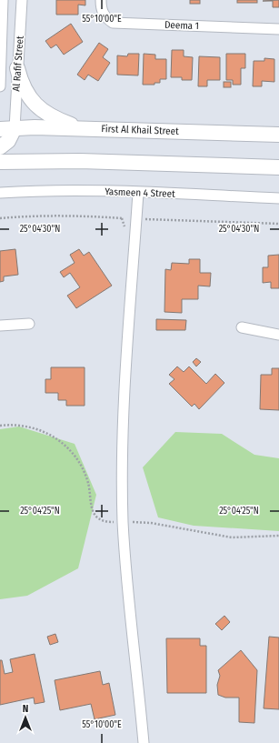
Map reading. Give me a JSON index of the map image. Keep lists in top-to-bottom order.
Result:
{
  "streets": {
    "main road": ["First Al Khail Street"],
    "street": ["Deema 1", "Al Rafif Street", "Yasmeen 4 Street"]
  },
  "crossings": [
    ["Al Rafif Street", "First Al Khail Street"]
  ],
  "north": "top",
  "coordinates": ["55°10'00\"E", "25°04'30\"N", "25°04'25\"N"]
}
